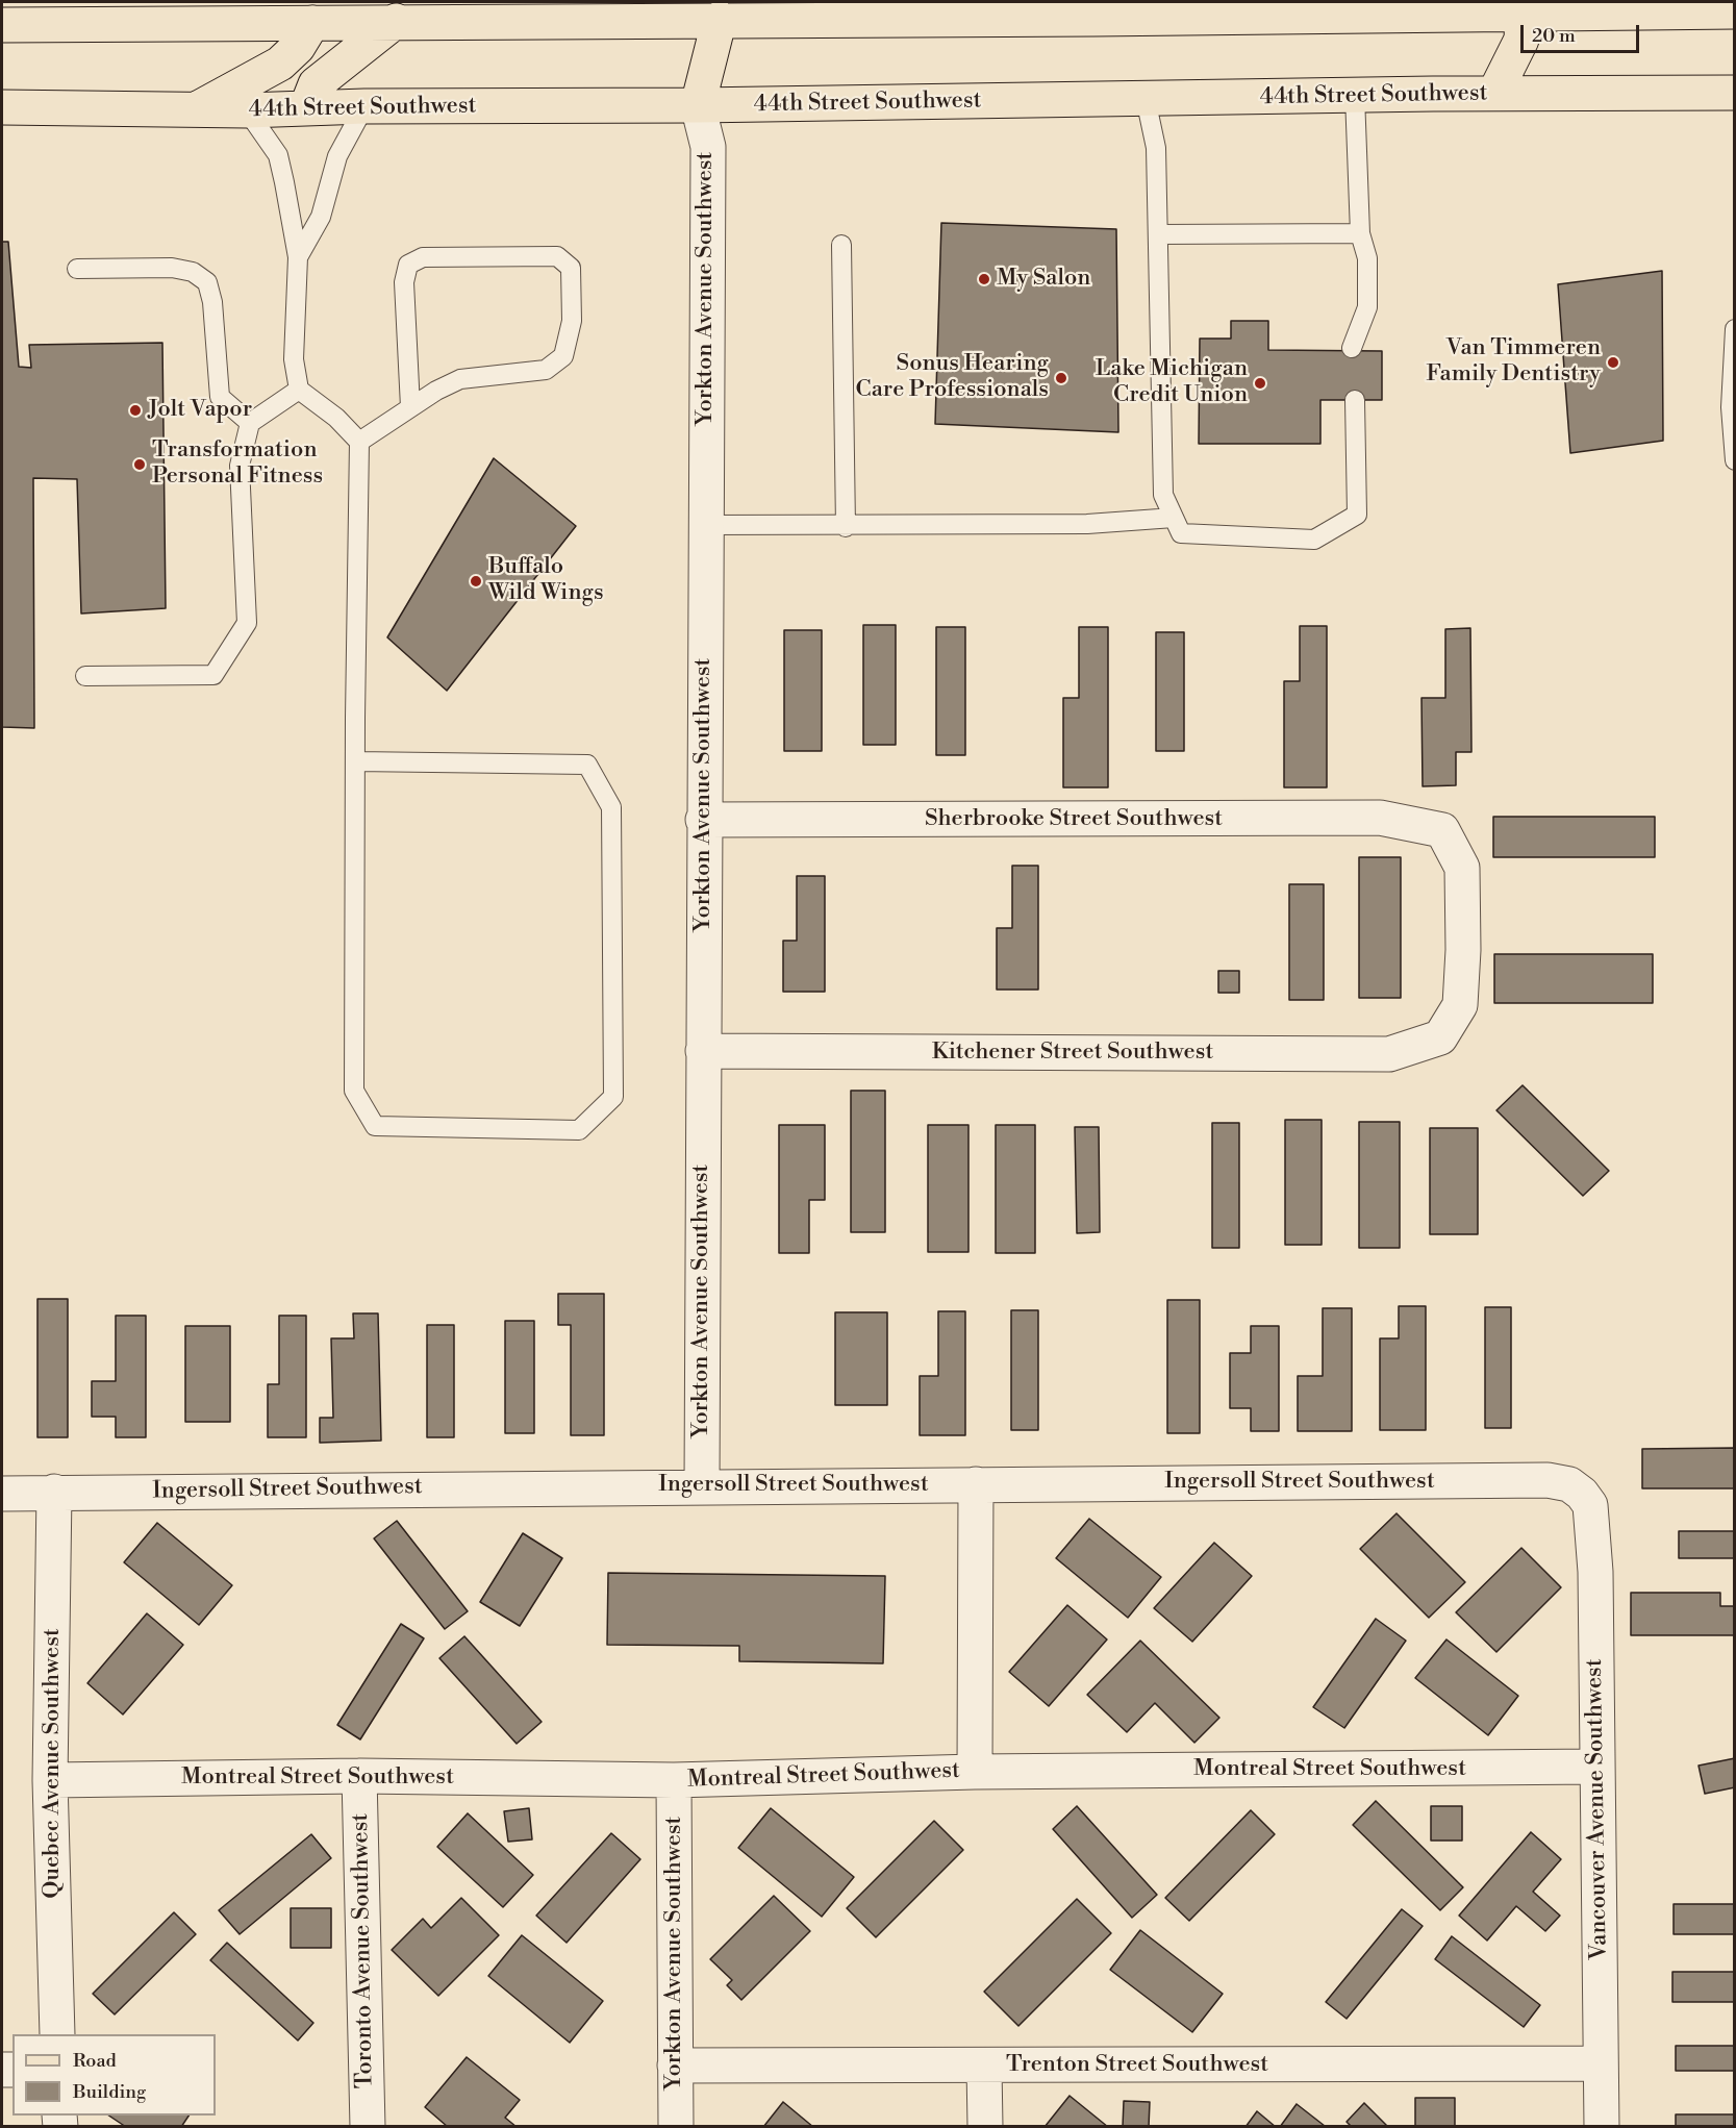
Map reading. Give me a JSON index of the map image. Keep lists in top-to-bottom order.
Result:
{
  "streets": {
    "main road": ["44th Street Southwest"],
    "street": [
      "Yorkton Avenue Southwest",
      "Sherbrooke Street Southwest",
      "Kitchener Street Southwest",
      "Ingersoll Street Southwest",
      "Quebec Avenue Southwest",
      "Montreal Street Southwest",
      "Vancouver Avenue Southwest",
      "Toronto Avenue Southwest",
      "Trenton Street Southwest"
    ]
  },
  "crossings": [
    ["44th Street Southwest", "Yorkton Avenue Southwest"],
    ["Yorkton Avenue Southwest", "Sherbrooke Street Southwest"],
    ["Yorkton Avenue Southwest", "Kitchener Street Southwest"],
    ["Yorkton Avenue Southwest", "Ingersoll Street Southwest"],
    ["Yorkton Avenue Southwest", "Montreal Street Southwest"],
    ["Yorkton Avenue Southwest", "Trenton Street Southwest"],
    ["Sherbrooke Street Southwest", "Kitchener Street Southwest"],
    ["Ingersoll Street Southwest", "Quebec Avenue Southwest"],
    ["Ingersoll Street Southwest", "Vancouver Avenue Southwest"],
    ["Quebec Avenue Southwest", "Montreal Street Southwest"],
    ["Montreal Street Southwest", "Vancouver Avenue Southwest"],
    ["Montreal Street Southwest", "Toronto Avenue Southwest"],
    ["Vancouver Avenue Southwest", "Trenton Street Southwest"]
  ],
  "places": [
    "My Salon",
    "Van Timmeren Family Dentistry",
    "Sonus Hearing Care Professionals",
    "Lake Michigan Credit Union",
    "Jolt Vapor",
    "Transformation Personal Fitness",
    "Buffalo Wild Wings"
  ],
  "legend": ["Road", "Building"],
  "scale_bar": "20 m"
}
